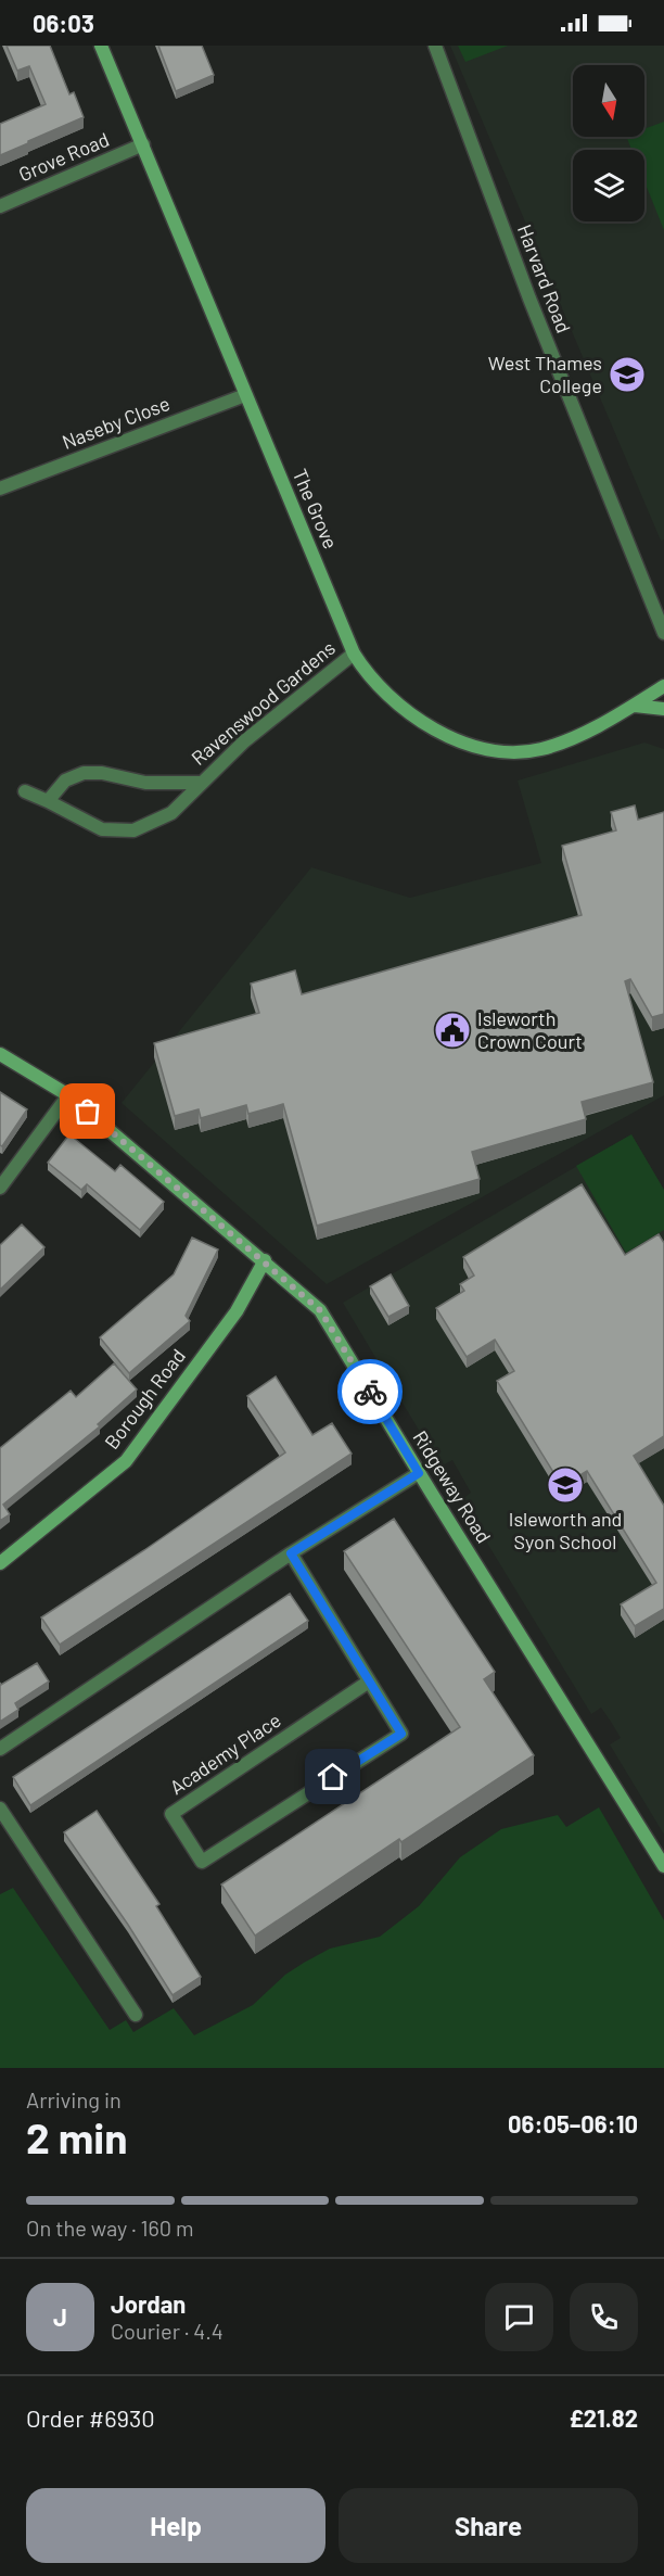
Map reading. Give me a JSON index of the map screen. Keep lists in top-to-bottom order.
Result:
{
  "streets": {
    "street": [
      "Grove Road",
      "Harvard Road",
      "Naseby Close",
      "The Grove",
      "Ravenswood Gardens",
      "Borough Road",
      "Ridgeway Road",
      "Academy Place"
    ]
  },
  "crossings": [
    ["Grove Road", "The Grove"],
    ["Naseby Close", "The Grove"],
    ["The Grove", "Ravenswood Gardens"],
    ["Borough Road", "Ridgeway Road"]
  ],
  "places": {
    "school or university": ["West Thames College", "Isleworth and Syon School"],
    "public building": ["Isleworth Crown Court"]
  },
  "north": "bottom",
  "page": {
    "status": "06:03",
    "heading": ["2 min", "Arriving in", "06:05–06:10"],
    "panel": [
      "Jordan",
      "Courier · 4.4",
      "Order #6930",
      "£21.82"
    ],
    "bar": "On the way · 160 m",
    "round": "J",
    "buttons": ["Help", "Share"]
  }
}
